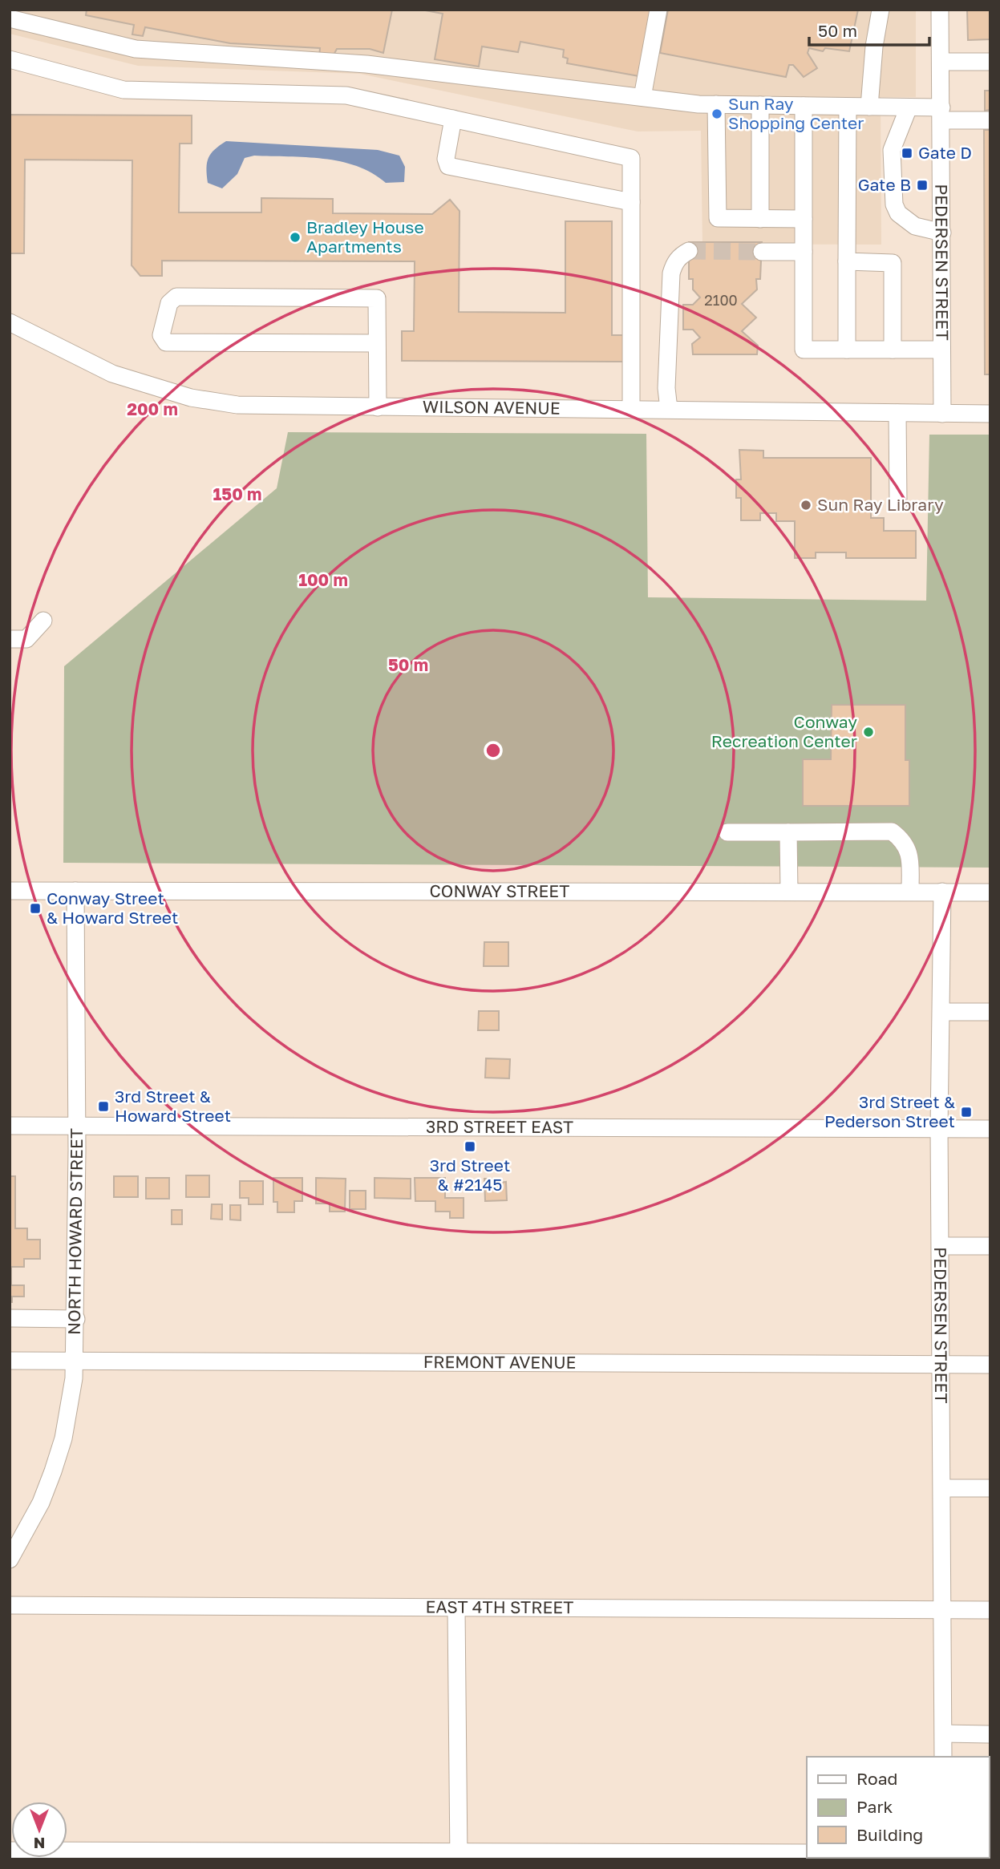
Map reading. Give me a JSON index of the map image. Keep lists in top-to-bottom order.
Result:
{
  "streets": {
    "street": [
      "PEDERSEN STREET",
      "WILSON AVENUE",
      "CONWAY STREET",
      "3RD STREET EAST",
      "NORTH HOWARD STREET",
      "FREMONT AVENUE",
      "EAST 4TH STREET"
    ]
  },
  "crossings": [
    ["PEDERSEN STREET", "WILSON AVENUE"],
    ["PEDERSEN STREET", "CONWAY STREET"],
    ["PEDERSEN STREET", "3RD STREET EAST"],
    ["PEDERSEN STREET", "FREMONT AVENUE"],
    ["PEDERSEN STREET", "EAST 4TH STREET"],
    ["CONWAY STREET", "NORTH HOWARD STREET"],
    ["3RD STREET EAST", "NORTH HOWARD STREET"],
    ["NORTH HOWARD STREET", "FREMONT AVENUE"]
  ],
  "places": {
    "other": [
      "Sun Ray Shopping Center",
      "Bradley House Apartments",
      "Sun Ray Library",
      "Conway Recreation Center"
    ],
    "transit": [
      "Gate D",
      "Gate B",
      "Conway Street & Howard Street",
      "3rd Street & Howard Street",
      "3rd Street & Pederson Street",
      "3rd Street & #2145"
    ]
  },
  "house_numbers": ["2100"],
  "legend": ["Road", "Park", "Building"],
  "scale_bar": "50 m",
  "north": "bottom",
  "rings": [
    "200 m",
    "150 m",
    "100 m",
    "50 m"
  ]
}
